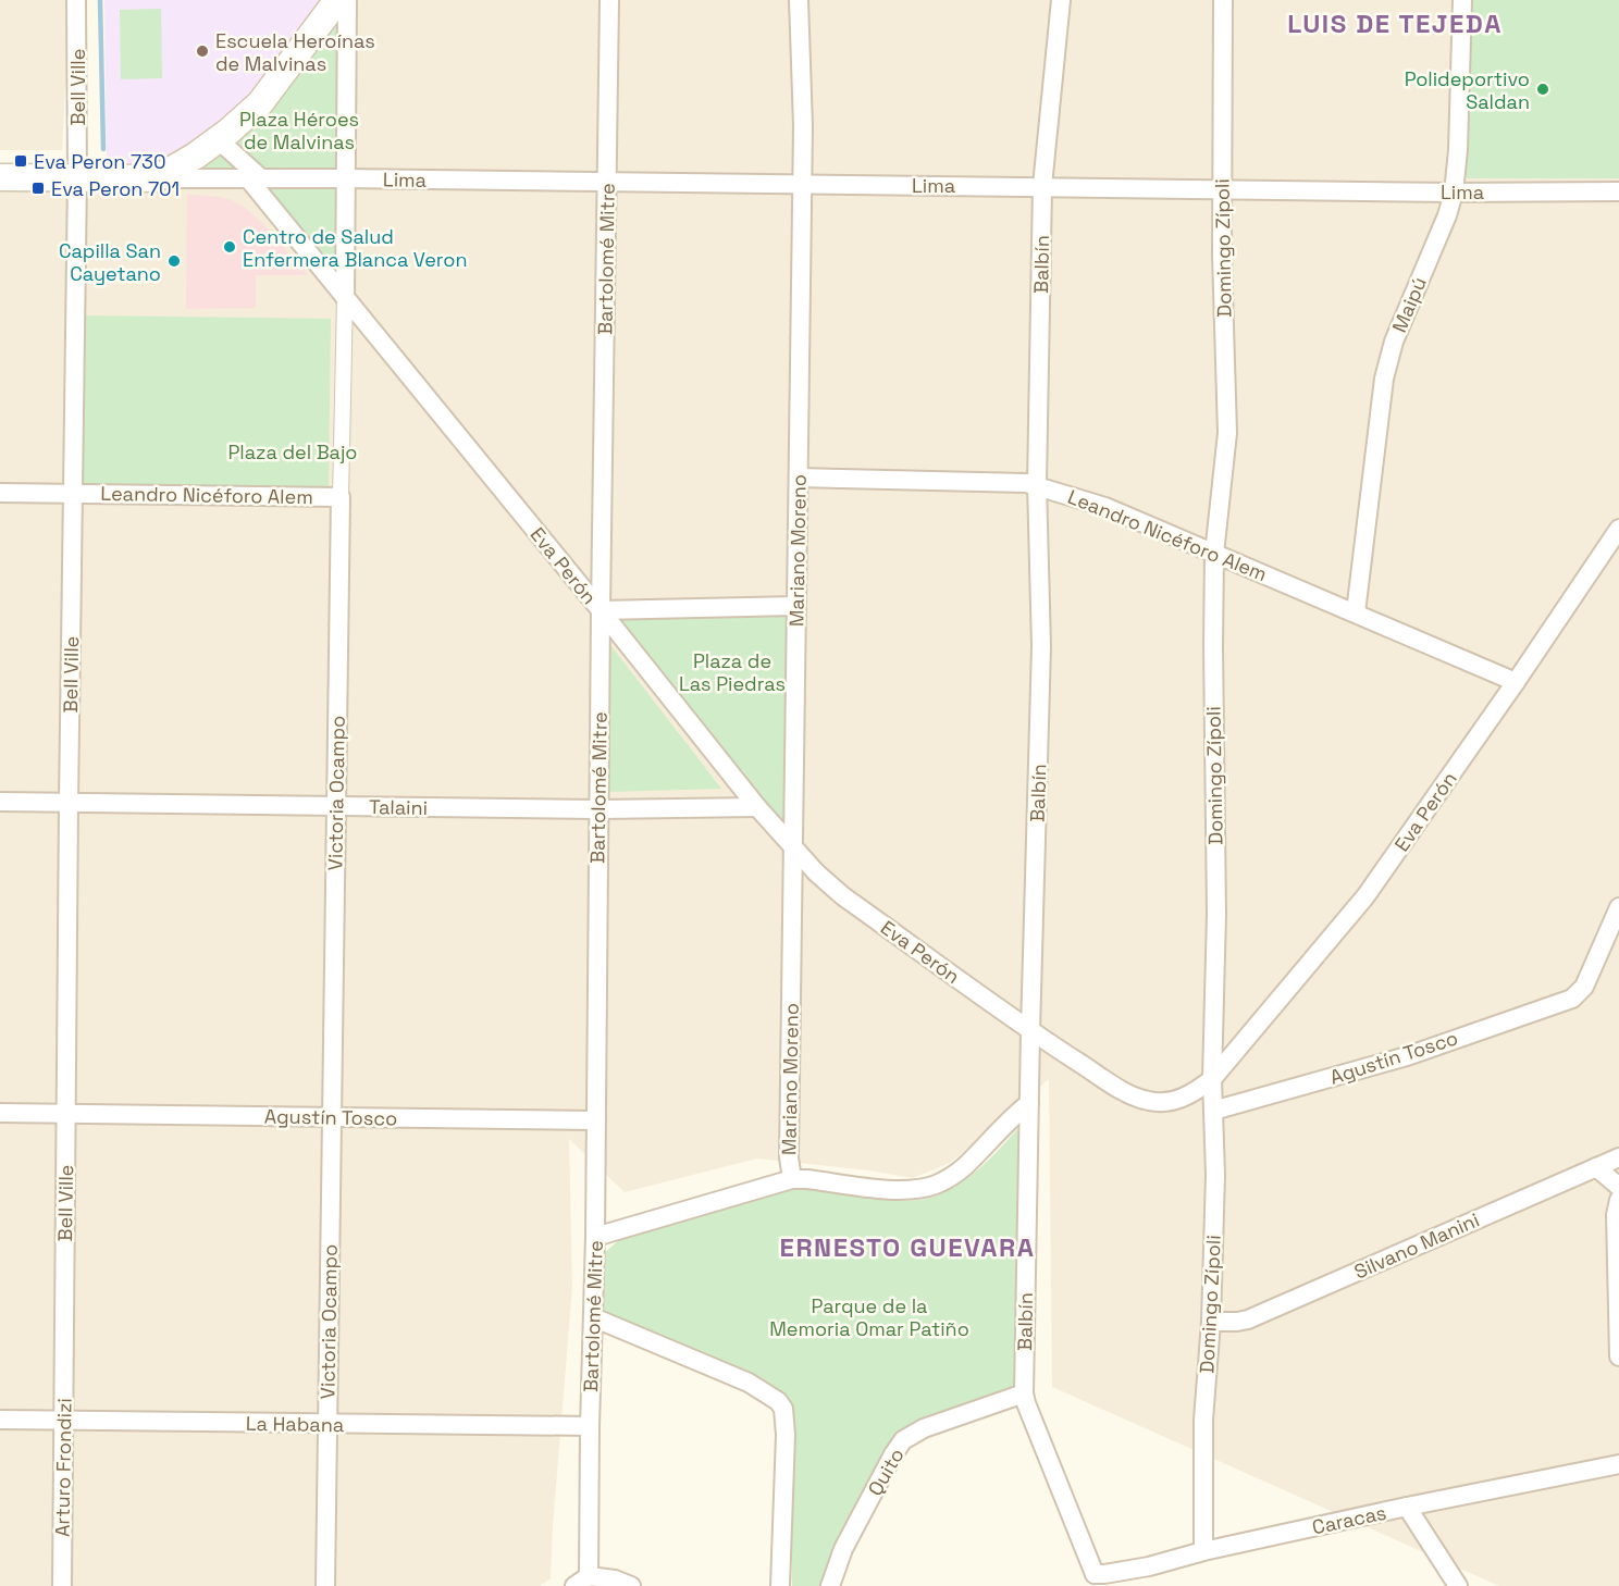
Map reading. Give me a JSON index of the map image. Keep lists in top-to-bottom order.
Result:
{
  "streets": {
    "street": [
      "Bell Ville",
      "Lima",
      "Domingo Zípoli",
      "Bartolomé Mitre",
      "Balbín",
      "Maipú",
      "Leandro Nicéforo Alem",
      "Mariano Moreno",
      "Eva Perón",
      "Victoria Ocampo",
      "Talaini",
      "Agustín Tosco",
      "Silvano Manini",
      "La Habana",
      "Arturo Frondizi",
      "Quito",
      "Caracas"
    ]
  },
  "crossings": [
    ["Bell Ville", "Leandro Nicéforo Alem"],
    ["Bell Ville", "Talaini"],
    ["Bell Ville", "Agustín Tosco"],
    ["Bell Ville", "Arturo Frondizi"],
    ["Lima", "Domingo Zípoli"],
    ["Lima", "Bartolomé Mitre"],
    ["Lima", "Balbín"],
    ["Lima", "Maipú"],
    ["Lima", "Mariano Moreno"],
    ["Lima", "Eva Perón"],
    ["Lima", "Victoria Ocampo"],
    ["Domingo Zípoli", "Leandro Nicéforo Alem"],
    ["Domingo Zípoli", "Eva Perón"],
    ["Domingo Zípoli", "Agustín Tosco"],
    ["Domingo Zípoli", "Silvano Manini"],
    ["Domingo Zípoli", "Caracas"],
    ["Bartolomé Mitre", "Eva Perón"],
    ["Bartolomé Mitre", "Talaini"],
    ["Bartolomé Mitre", "Agustín Tosco"],
    ["Bartolomé Mitre", "La Habana"],
    ["Balbín", "Leandro Nicéforo Alem"],
    ["Balbín", "Eva Perón"],
    ["Balbín", "Quito"],
    ["Balbín", "Caracas"],
    ["Maipú", "Leandro Nicéforo Alem"],
    ["Leandro Nicéforo Alem", "Mariano Moreno"],
    ["Leandro Nicéforo Alem", "Eva Perón"],
    ["Leandro Nicéforo Alem", "Victoria Ocampo"],
    ["Mariano Moreno", "Eva Perón"],
    ["Eva Perón", "Victoria Ocampo"],
    ["Eva Perón", "Talaini"],
    ["Victoria Ocampo", "Talaini"],
    ["Victoria Ocampo", "Agustín Tosco"],
    ["Victoria Ocampo", "La Habana"],
    ["La Habana", "Arturo Frondizi"]
  ],
  "districts": ["LUIS DE TEJEDA", "ERNESTO GUEVARA"],
  "parks": [
    "Plaza Héroes de Malvinas",
    "Plaza del Bajo",
    "Plaza de Las Piedras",
    "Parque de la Memoria Omar Patiño"
  ],
  "places": {
    "other": [
      "Escuela Heroínas de Malvinas",
      "Polideportivo Saldan",
      "Centro de Salud Enfermera Blanca Veron",
      "Capilla San Cayetano"
    ],
    "transit": ["Eva Peron 730", "Eva Peron 701"]
  }
}
